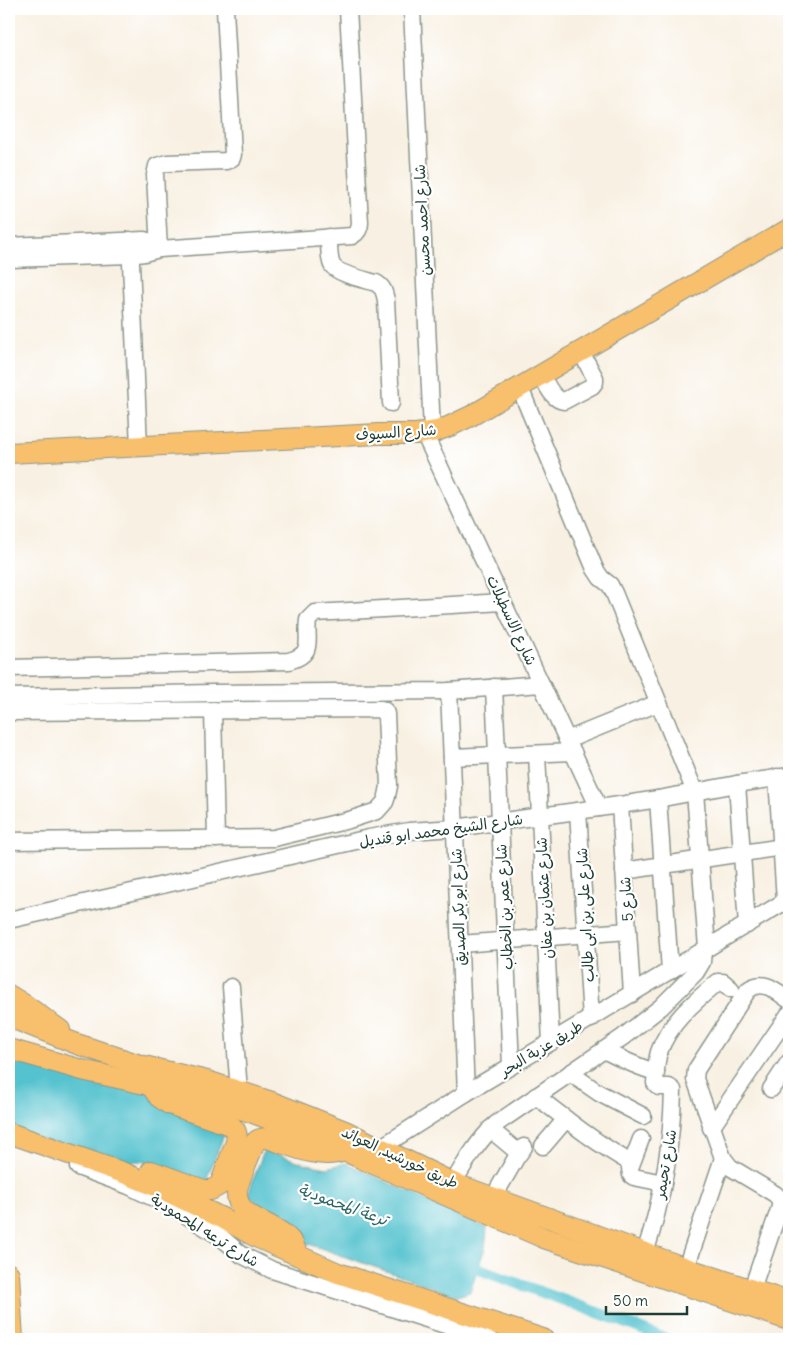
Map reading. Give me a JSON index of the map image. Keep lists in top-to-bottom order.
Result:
{
  "streets": {
    "main road": ["شارع السيوف", "طريق خورشيد, العوائد"],
    "street": [
      "شارع احمد محسن",
      "شارع الاسطبلات",
      "شارع الشيخ محمد ابو قنديل",
      "شارع عثمان بن عفان",
      "شارع 5",
      "شارع ابو بكر الصديق",
      "شارع عمر بن الخطاب",
      "شارع على بن ابى طالب",
      "طريق عزبة البحر",
      "شارع تحيمر",
      "شارع ترعه المحمودية"
    ]
  },
  "crossings": [
    ["شارع احمد محسن", "شارع السيوف"],
    ["شارع احمد محسن", "شارع الاسطبلات"],
    ["شارع السيوف", "شارع الاسطبلات"],
    ["شارع الاسطبلات", "شارع الشيخ محمد ابو قنديل"],
    ["شارع الشيخ محمد ابو قنديل", "شارع عثمان بن عفان"],
    ["شارع الشيخ محمد ابو قنديل", "شارع 5"],
    ["شارع الشيخ محمد ابو قنديل", "شارع ابو بكر الصديق"],
    ["شارع الشيخ محمد ابو قنديل", "شارع عمر بن الخطاب"],
    ["شارع الشيخ محمد ابو قنديل", "شارع على بن ابى طالب"],
    ["شارع عثمان بن عفان", "طريق عزبة البحر"],
    ["شارع 5", "طريق عزبة البحر"],
    ["شارع ابو بكر الصديق", "طريق عزبة البحر"],
    ["شارع عمر بن الخطاب", "طريق عزبة البحر"],
    ["شارع على بن ابى طالب", "طريق عزبة البحر"],
    ["طريق عزبة البحر", "طريق خورشيد, العوائد"],
    ["طريق خورشيد, العوائد", "شارع تحيمر"]
  ],
  "water": ["ترعة المحمودية"],
  "scale_bar": "50 m"
}
